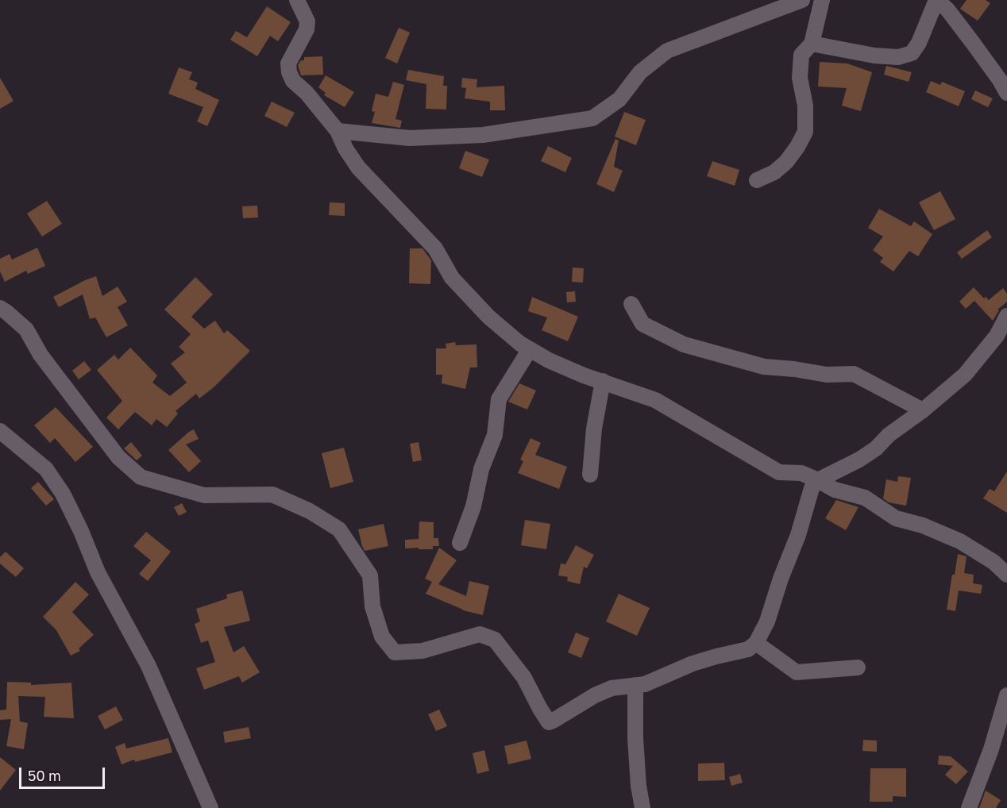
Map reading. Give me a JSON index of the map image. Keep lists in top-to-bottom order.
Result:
{
  "scale_bar": "50 m"
}
